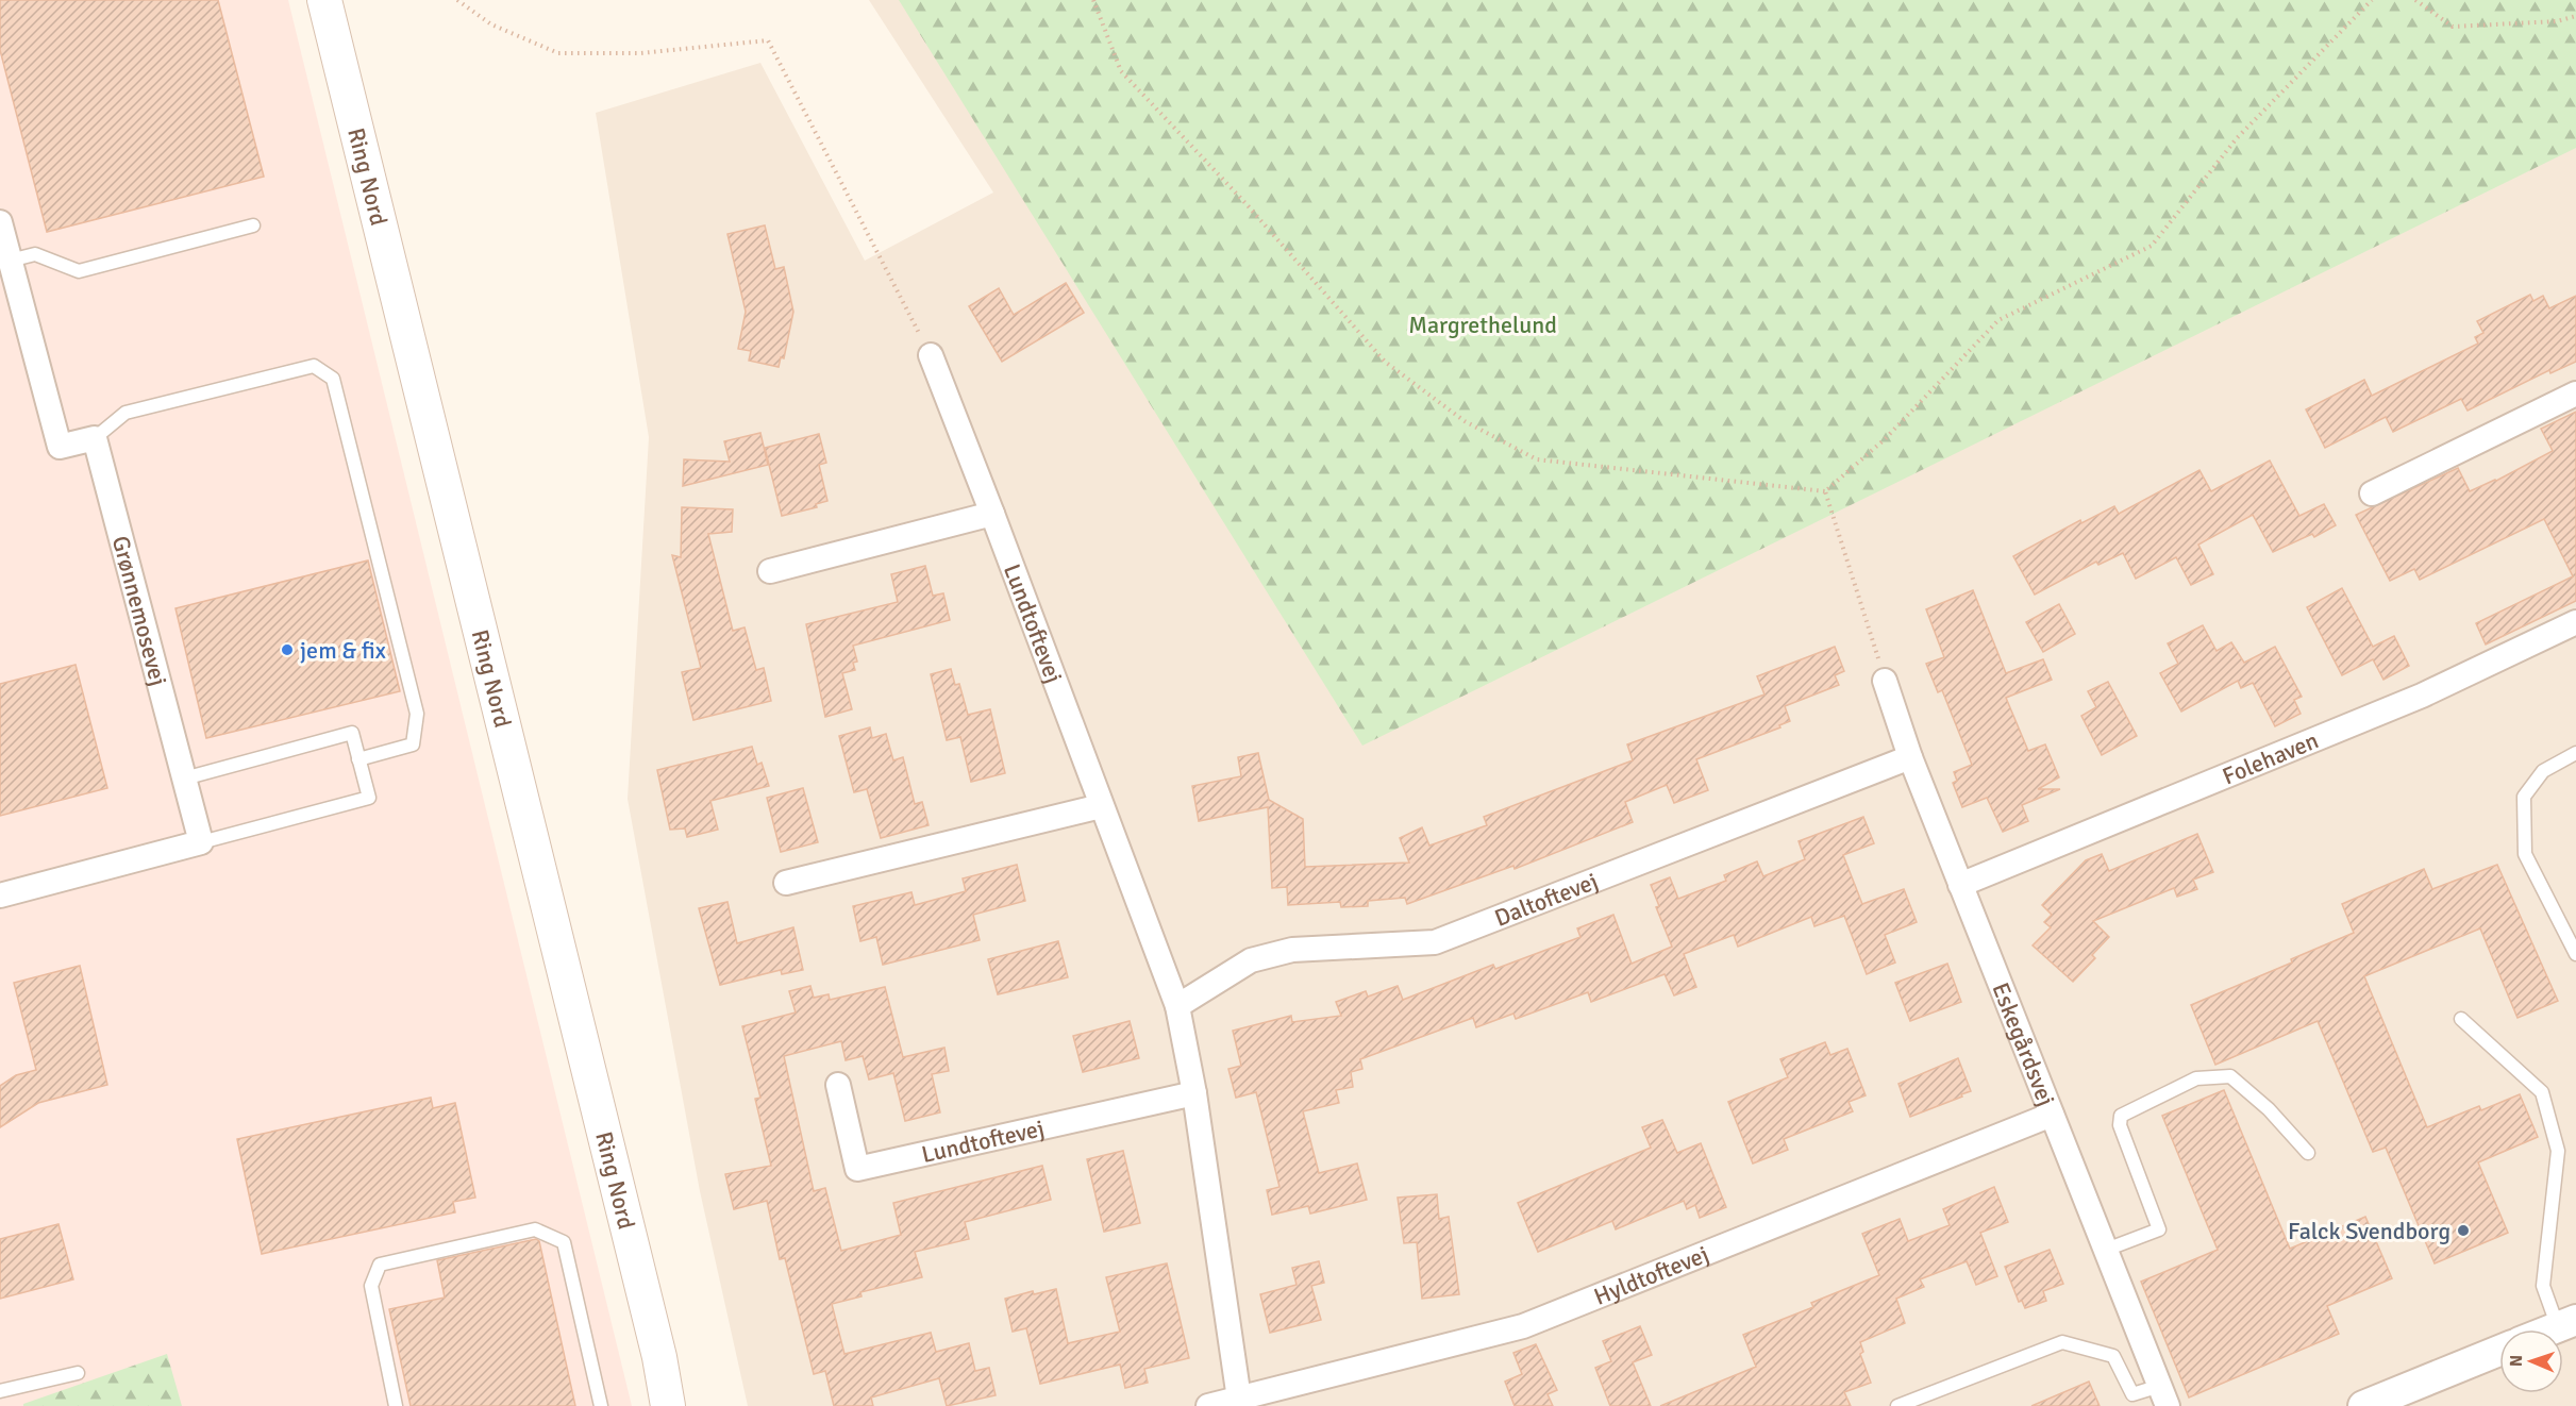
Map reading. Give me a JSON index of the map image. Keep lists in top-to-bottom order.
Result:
{
  "streets": {
    "main road": ["Ring Nord"],
    "street": [
      "Grønnemosevej",
      "Lundtoftevej",
      "Folehaven",
      "Daltoftevej",
      "Eskegårdsvej",
      "Hyldtoftevej"
    ]
  },
  "crossings": [
    ["Lundtoftevej", "Daltoftevej"],
    ["Lundtoftevej", "Hyldtoftevej"],
    ["Folehaven", "Eskegårdsvej"],
    ["Daltoftevej", "Eskegårdsvej"],
    ["Eskegårdsvej", "Hyldtoftevej"]
  ],
  "parks": ["Margrethelund"],
  "places": ["jem & fix", "Falck Svendborg"],
  "north": "left"
}
